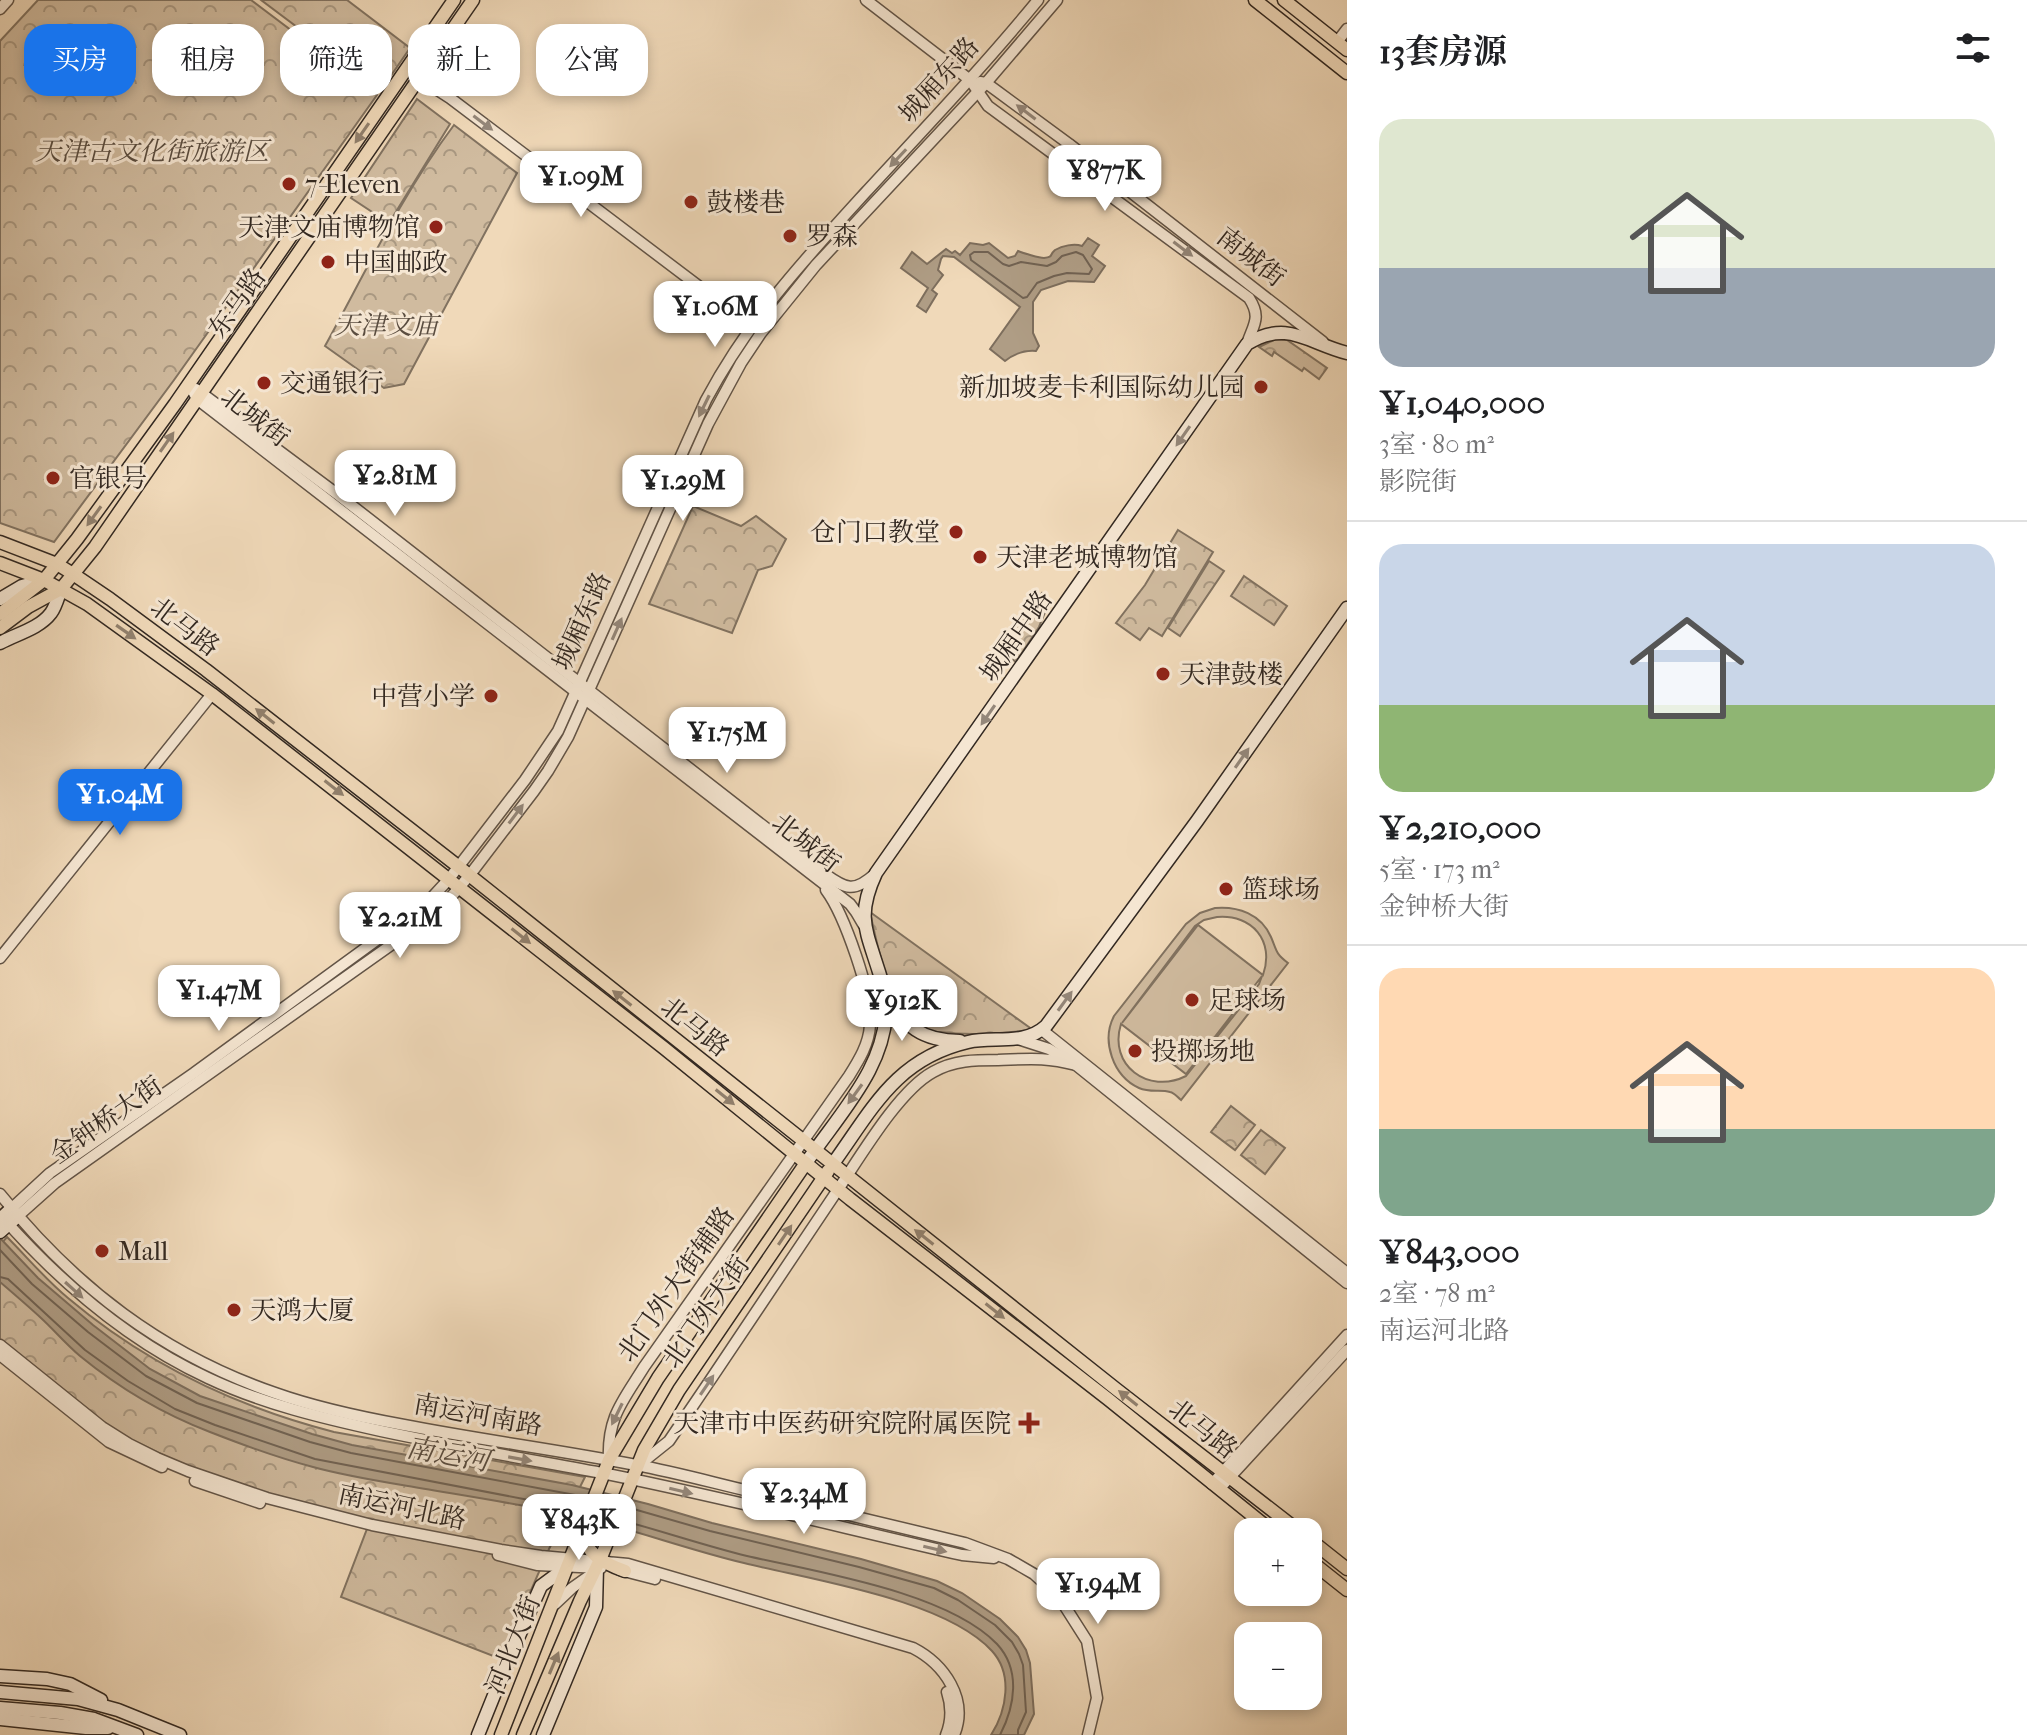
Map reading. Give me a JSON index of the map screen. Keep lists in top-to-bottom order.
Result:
{
  "streets": {
    "main road": [
      "南城街",
      "东马路",
      "北马路",
      "城厢中路",
      "北门外大街",
      "河北大街"
    ],
    "street": [
      "城厢东路",
      "北城街",
      "金钟桥大街",
      "北门外大街辅路",
      "南运河南路",
      "南运河北路"
    ]
  },
  "crossings": [
    ["城厢东路", "南城街"],
    ["城厢东路", "北城街"],
    ["城厢东路", "北马路"],
    ["城厢东路", "金钟桥大街"],
    ["南城街", "城厢中路"],
    ["东马路", "北城街"],
    ["东马路", "北马路"],
    ["北城街", "城厢中路"],
    ["北城街", "北门外大街辅路"],
    ["北马路", "城厢中路"],
    ["北马路", "金钟桥大街"],
    ["北马路", "北门外大街辅路"],
    ["北马路", "北门外大街"],
    ["城厢中路", "北门外大街"],
    ["金钟桥大街", "南运河南路"],
    ["北门外大街辅路", "北门外大街"],
    ["北门外大街辅路", "南运河南路"],
    ["北门外大街", "南运河南路"],
    ["北门外大街", "河北大街"],
    ["南运河南路", "河北大街"],
    ["南运河北路", "河北大街"]
  ],
  "one_way": ["城厢中路"],
  "water": ["南运河"],
  "parks": ["天津古文化街旅游区", "天津文庙"],
  "places": {
    "other": [
      "7-Eleven",
      "鼓楼巷",
      "天津文庙博物馆",
      "罗森",
      "中国邮政",
      "交通银行",
      "新加坡麦卡利国际幼儿园",
      "官银号",
      "仓门口教堂",
      "天津老城博物馆",
      "天津鼓楼",
      "中营小学",
      "篮球场",
      "足球场",
      "投掷场地",
      "Mall",
      "天鸿大厦"
    ],
    "health": ["天津市中医药研究院附属医院"]
  },
  "page": {
    "heading": "13套房源",
    "chip": [
      "买房",
      "租房",
      "筛选",
      "新上",
      "公寓"
    ],
    "list": [
      {
        "name": "¥1,040,000",
        "note": "3室 · 80 m² · 影院街"
      },
      {
        "name": "¥2,210,000",
        "note": "5室 · 173 m² · 金钟桥大街"
      },
      {
        "name": "¥843,000",
        "note": "2室 · 78 m² · 南运河北路"
      }
    ],
    "price": [
      "¥877K",
      "¥1.09M",
      "¥1.06M",
      "¥2.81M",
      "¥1.29M",
      "¥1.75M",
      "¥1.04M",
      "¥2.21M",
      "¥1.47M",
      "¥912K",
      "¥2.34M",
      "¥843K",
      "¥1.94M"
    ],
    "map_buttons": ["+", "−"]
  }
}
